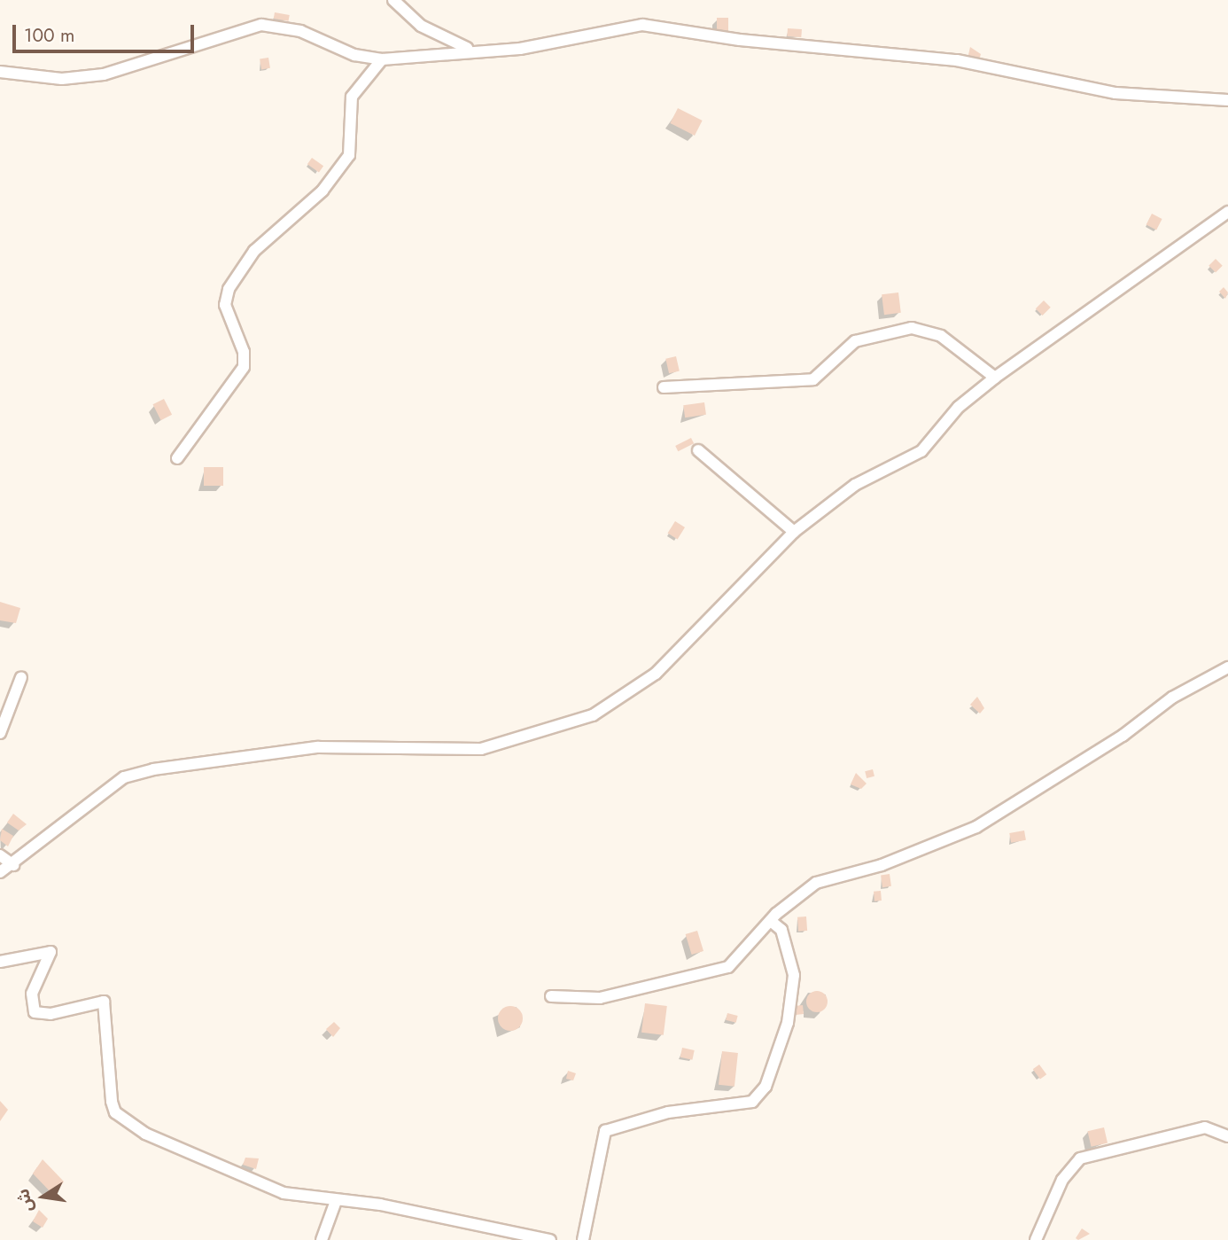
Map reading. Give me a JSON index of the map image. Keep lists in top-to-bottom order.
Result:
{
  "scale_bar": "100 m",
  "north": "left"
}
